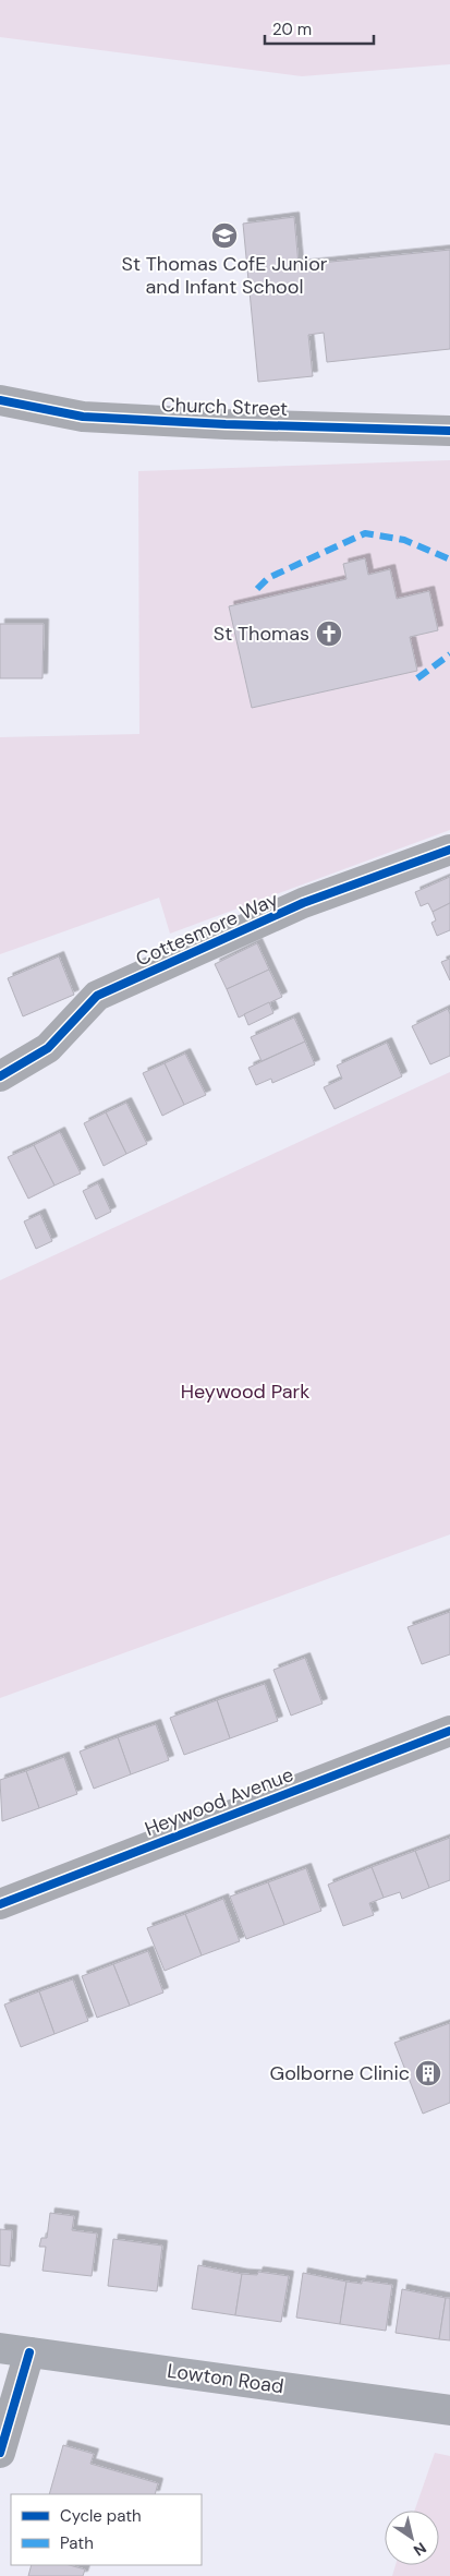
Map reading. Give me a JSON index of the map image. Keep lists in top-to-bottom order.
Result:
{
  "streets": {
    "main road": ["Lowton Road"],
    "street": ["Church Street", "Cottesmore Way", "Heywood Avenue"]
  },
  "parks": ["Heywood Park"],
  "places": {
    "school or university": ["St Thomas CofE Junior and Infant School"],
    "church": ["St Thomas"],
    "building": ["Golborne Clinic"]
  },
  "legend": ["Cycle path", "Path"],
  "scale_bar": "20 m",
  "north": "bottom right"
}
